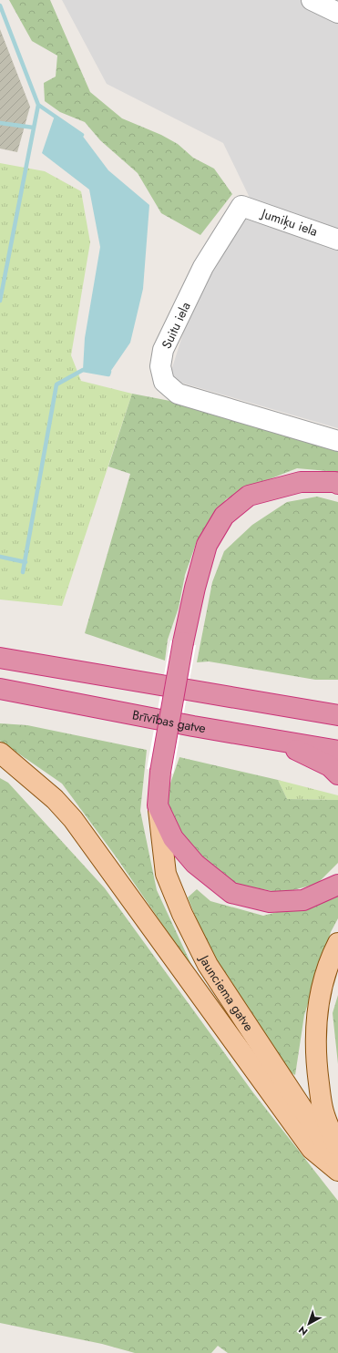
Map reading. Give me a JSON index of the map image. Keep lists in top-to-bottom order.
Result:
{
  "streets": {
    "highway": ["Brīvības gatve"],
    "main road": ["Jaunciema gatve"],
    "street": ["Jumiķu iela", "Suitu iela"]
  },
  "crossings": [
    ["Jumiķu iela", "Suitu iela"]
  ],
  "north": "bottom left"
}
